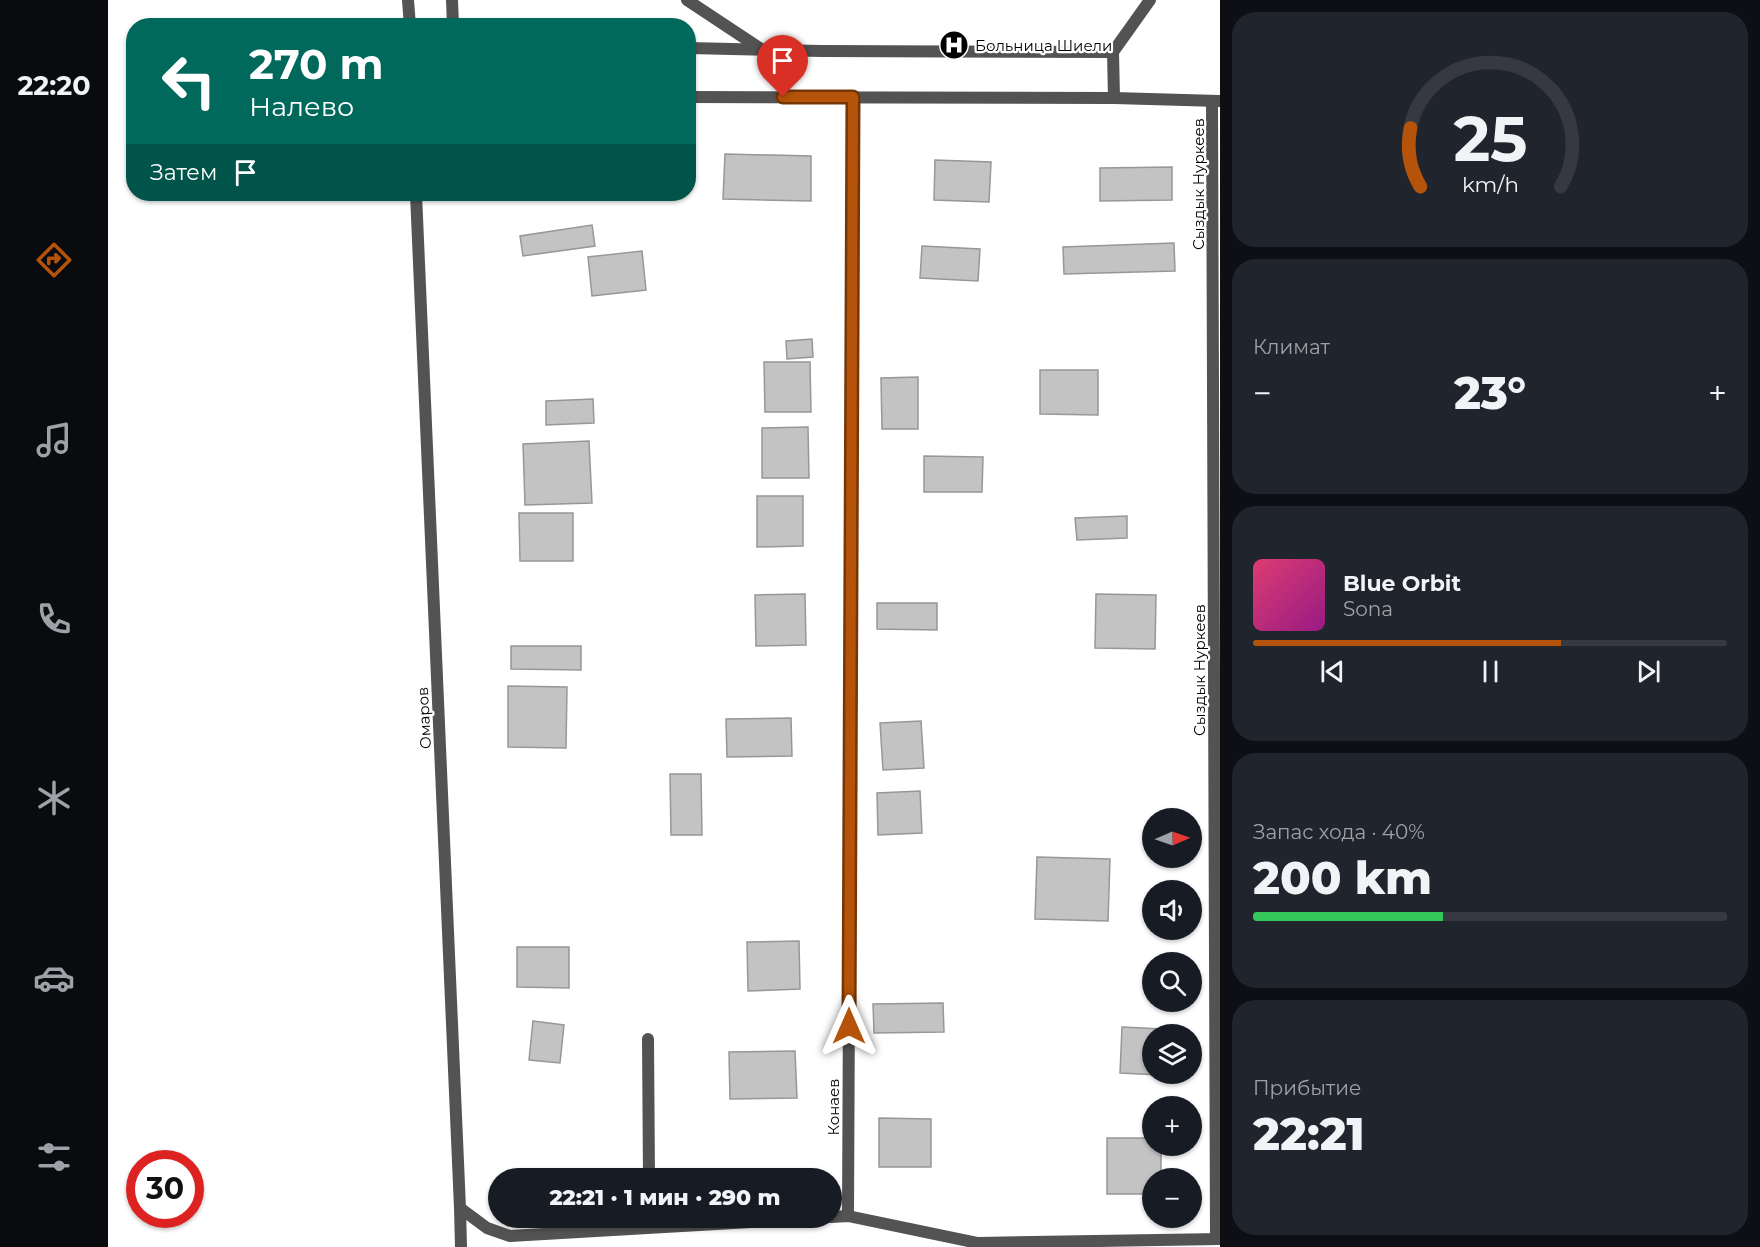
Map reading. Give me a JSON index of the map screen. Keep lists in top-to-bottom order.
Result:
{
  "streets": {
    "street": ["Сыздык Нуркеев", "Омаров", "Конаев"]
  },
  "places": {
    "hospital": ["Больница Шиели"]
  },
  "north": "right",
  "page": {
    "tabs": "22:20",
    "turn": ["270 m", "Налево"],
    "then": "Затем",
    "tile": [
      "Климат",
      ["Запас хода · 40%", "200 km"],
      ["Прибытие", "22:21"]
    ],
    "heat": ["−", "23°", "+"],
    "song": ["Blue Orbit", "Sona"],
    "map_buttons": ["+", "−"],
    "limit": "30",
    "trip": "22:21 · 1 мин · 290 m",
    "gauge": ["25", "km/h"]
  }
}
